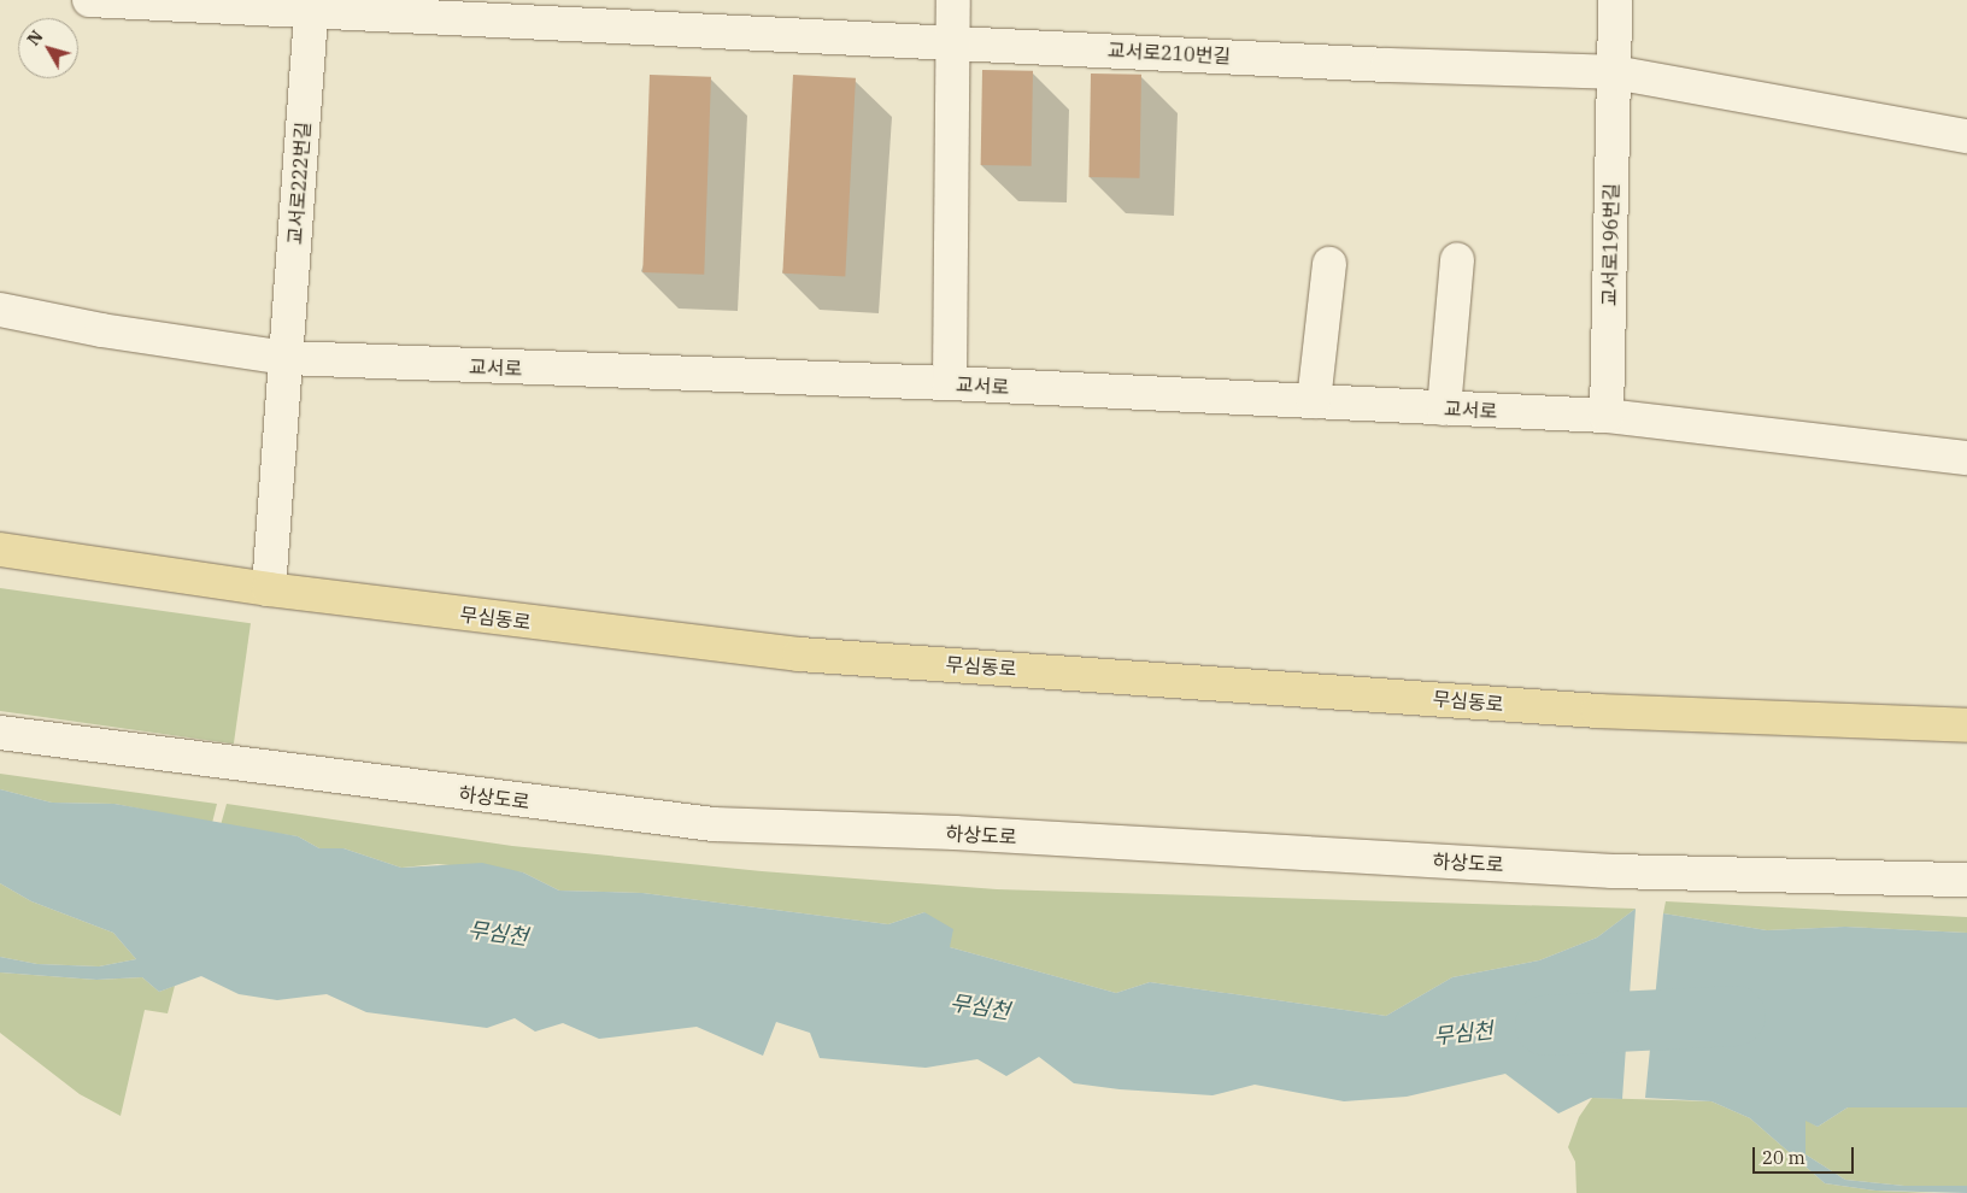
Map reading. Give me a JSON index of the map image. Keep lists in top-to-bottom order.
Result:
{
  "streets": {
    "main road": ["무심동로"],
    "street": [
      "교서로210번길",
      "교서로222번길",
      "교서로196번길",
      "교서로",
      "하상도로"
    ]
  },
  "crossings": [
    ["교서로210번길", "교서로222번길"],
    ["교서로210번길", "교서로196번길"],
    ["교서로222번길", "교서로"],
    ["교서로222번길", "무심동로"],
    ["교서로196번길", "교서로"]
  ],
  "water": ["무심천"],
  "scale_bar": "20 m",
  "north": "top left"
}
